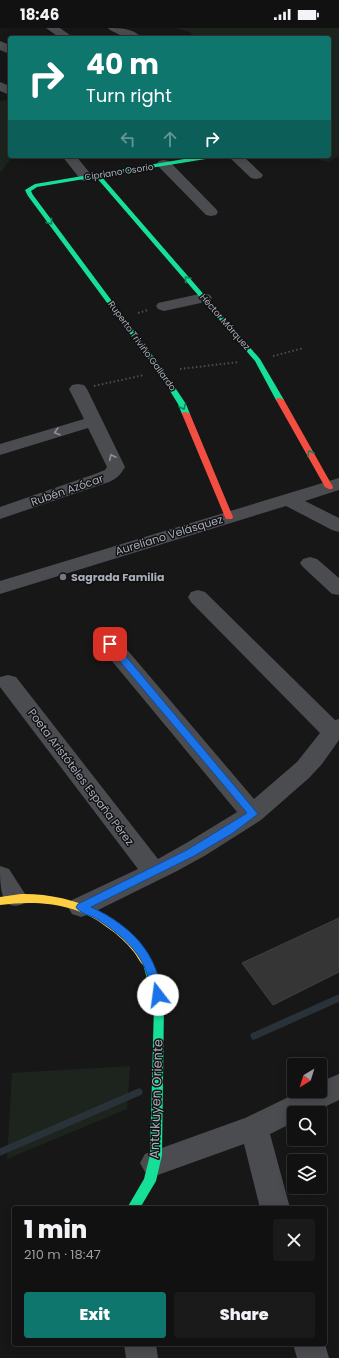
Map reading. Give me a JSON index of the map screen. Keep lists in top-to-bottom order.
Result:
{
  "streets": {
    "street": [
      "Cipriano Osorio",
      "Héctor Márquez",
      "Ruperto Triviño Gallardo",
      "Rubén Azócar",
      "Aureliano Velásquez",
      "Poeta Aristóteles España Pérez",
      "Antukuyen Oriente"
    ]
  },
  "crossings": [
    ["Cipriano Osorio", "Héctor Márquez"],
    ["Cipriano Osorio", "Ruperto Triviño Gallardo"],
    ["Héctor Márquez", "Aureliano Velásquez"],
    ["Ruperto Triviño Gallardo", "Aureliano Velásquez"]
  ],
  "one_way": ["Héctor Márquez", "Ruperto Triviño Gallardo"],
  "places": ["Sagrada Familia"],
  "north": "bottom left",
  "page": {
    "status": "18:46",
    "turn": ["40 m", "Turn right"],
    "heading": ["1 min", "210 m · 18:47"],
    "buttons": ["Exit", "Share"]
  }
}
